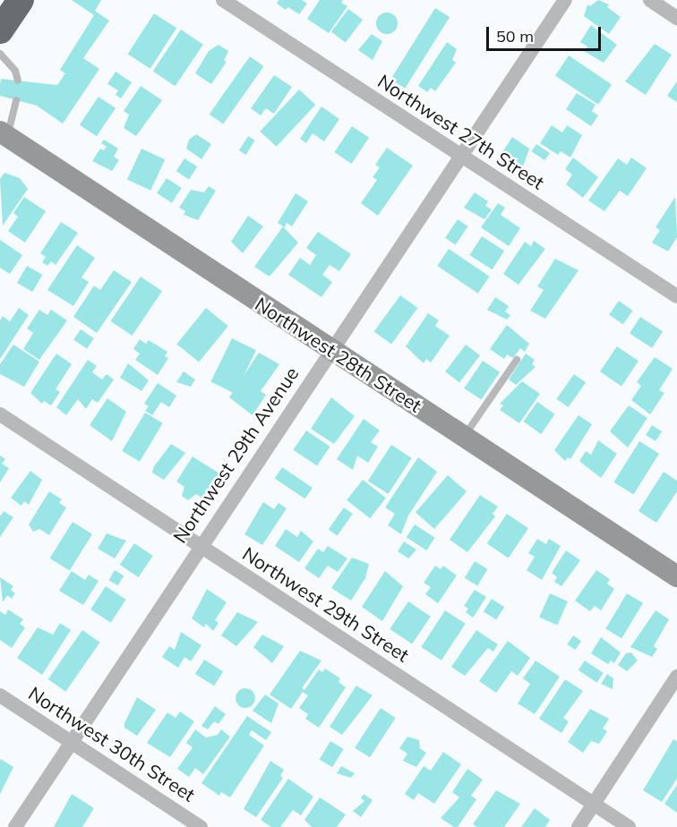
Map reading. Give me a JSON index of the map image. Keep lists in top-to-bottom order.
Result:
{
  "streets": {
    "street": [
      "Northwest 27th Street",
      "Northwest 28th Street",
      "Northwest 29th Avenue",
      "Northwest 29th Street",
      "Northwest 30th Street"
    ]
  },
  "crossings": [
    ["Northwest 27th Street", "Northwest 29th Avenue"],
    ["Northwest 28th Street", "Northwest 29th Avenue"],
    ["Northwest 29th Avenue", "Northwest 29th Street"],
    ["Northwest 29th Avenue", "Northwest 30th Street"]
  ],
  "scale_bar": "50 m"
}
